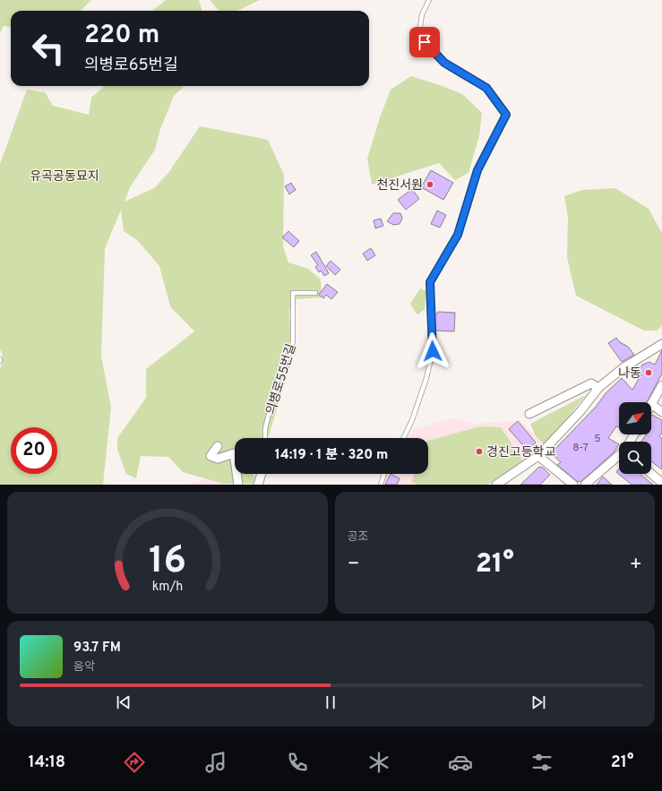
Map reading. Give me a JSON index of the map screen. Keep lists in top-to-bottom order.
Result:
{
  "streets": {
    "lane": ["의병로55번길"]
  },
  "parks": ["유곡공동묘지"],
  "places": ["천진서원", "나동", "경진고등학교"],
  "house_numbers": ["5", "8-7"],
  "north": "top right",
  "page": {
    "turn": ["220 m", "의병로65번길"],
    "limit": "20",
    "trip": "14:19 · 1 분 · 320 m",
    "tile": "공조",
    "heat": ["−", "21°", "+"],
    "song": ["93.7 FM", "음악"],
    "tabs": ["14:18", "21°"],
    "gauge": ["16", "km/h"]
  }
}
